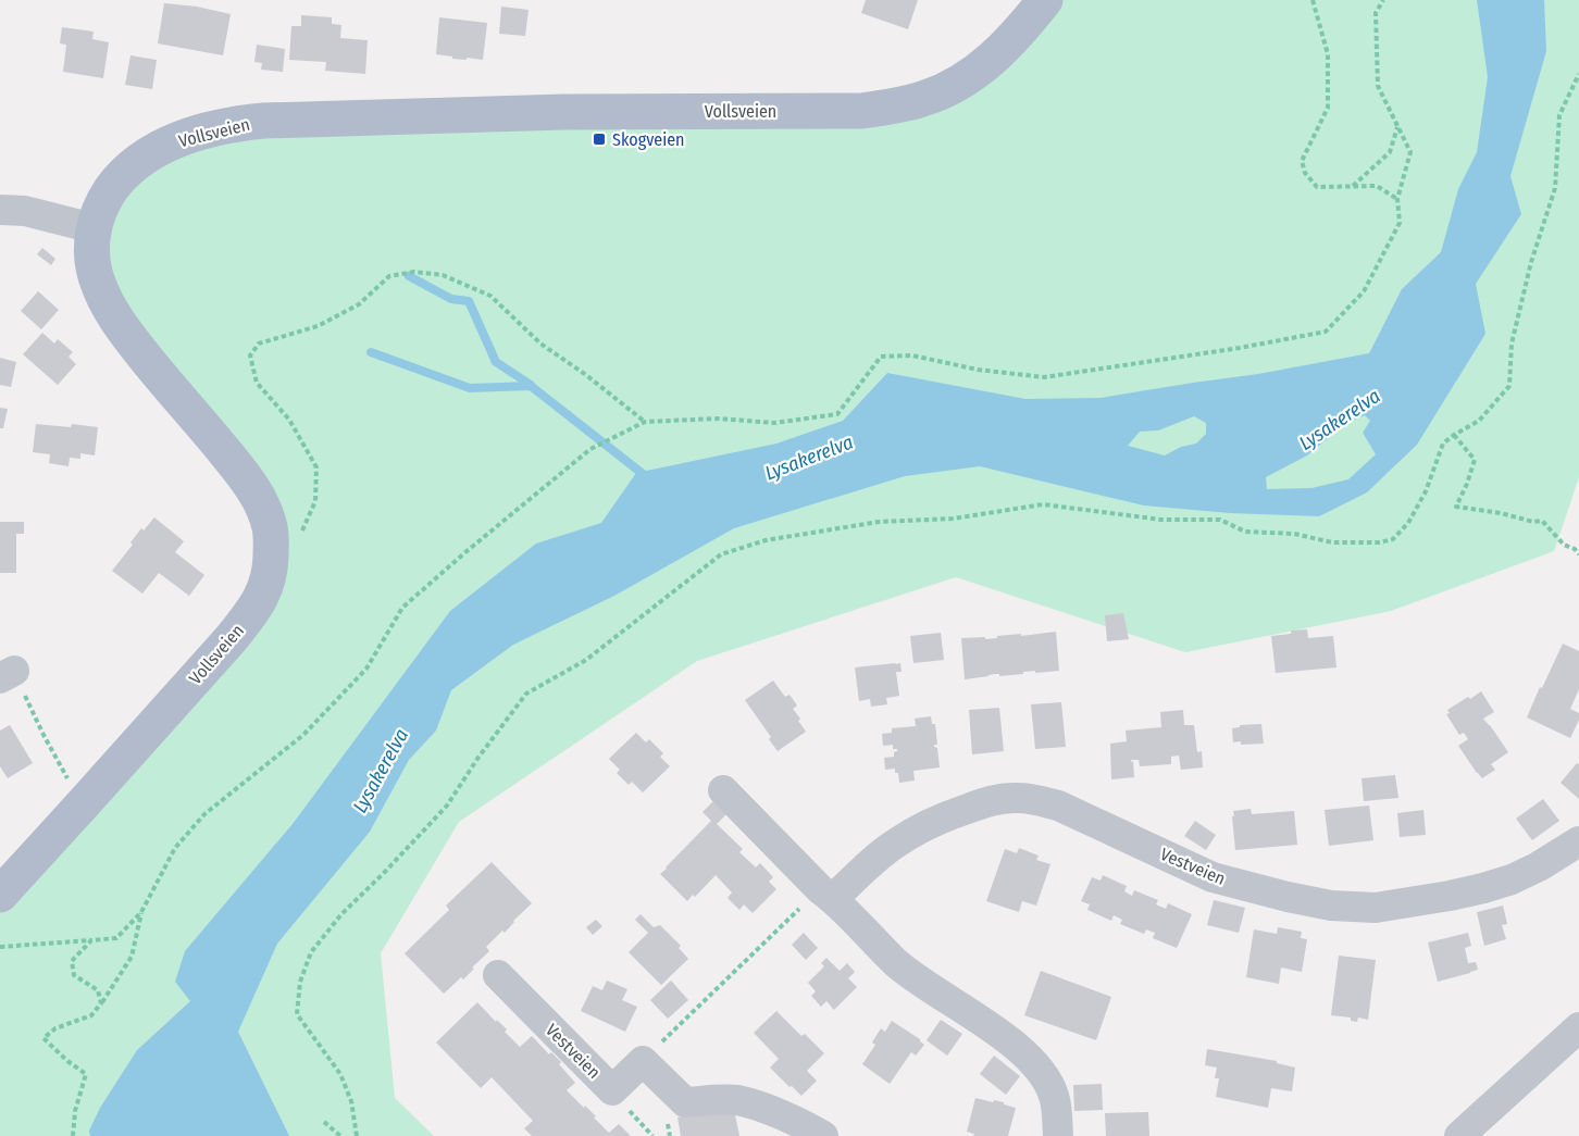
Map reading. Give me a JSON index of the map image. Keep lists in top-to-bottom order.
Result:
{
  "streets": {
    "main road": ["Vollsveien"],
    "street": ["Vestveien"]
  },
  "water": ["Lysakerelva"],
  "places": {
    "transit": ["Skogveien"]
  }
}
